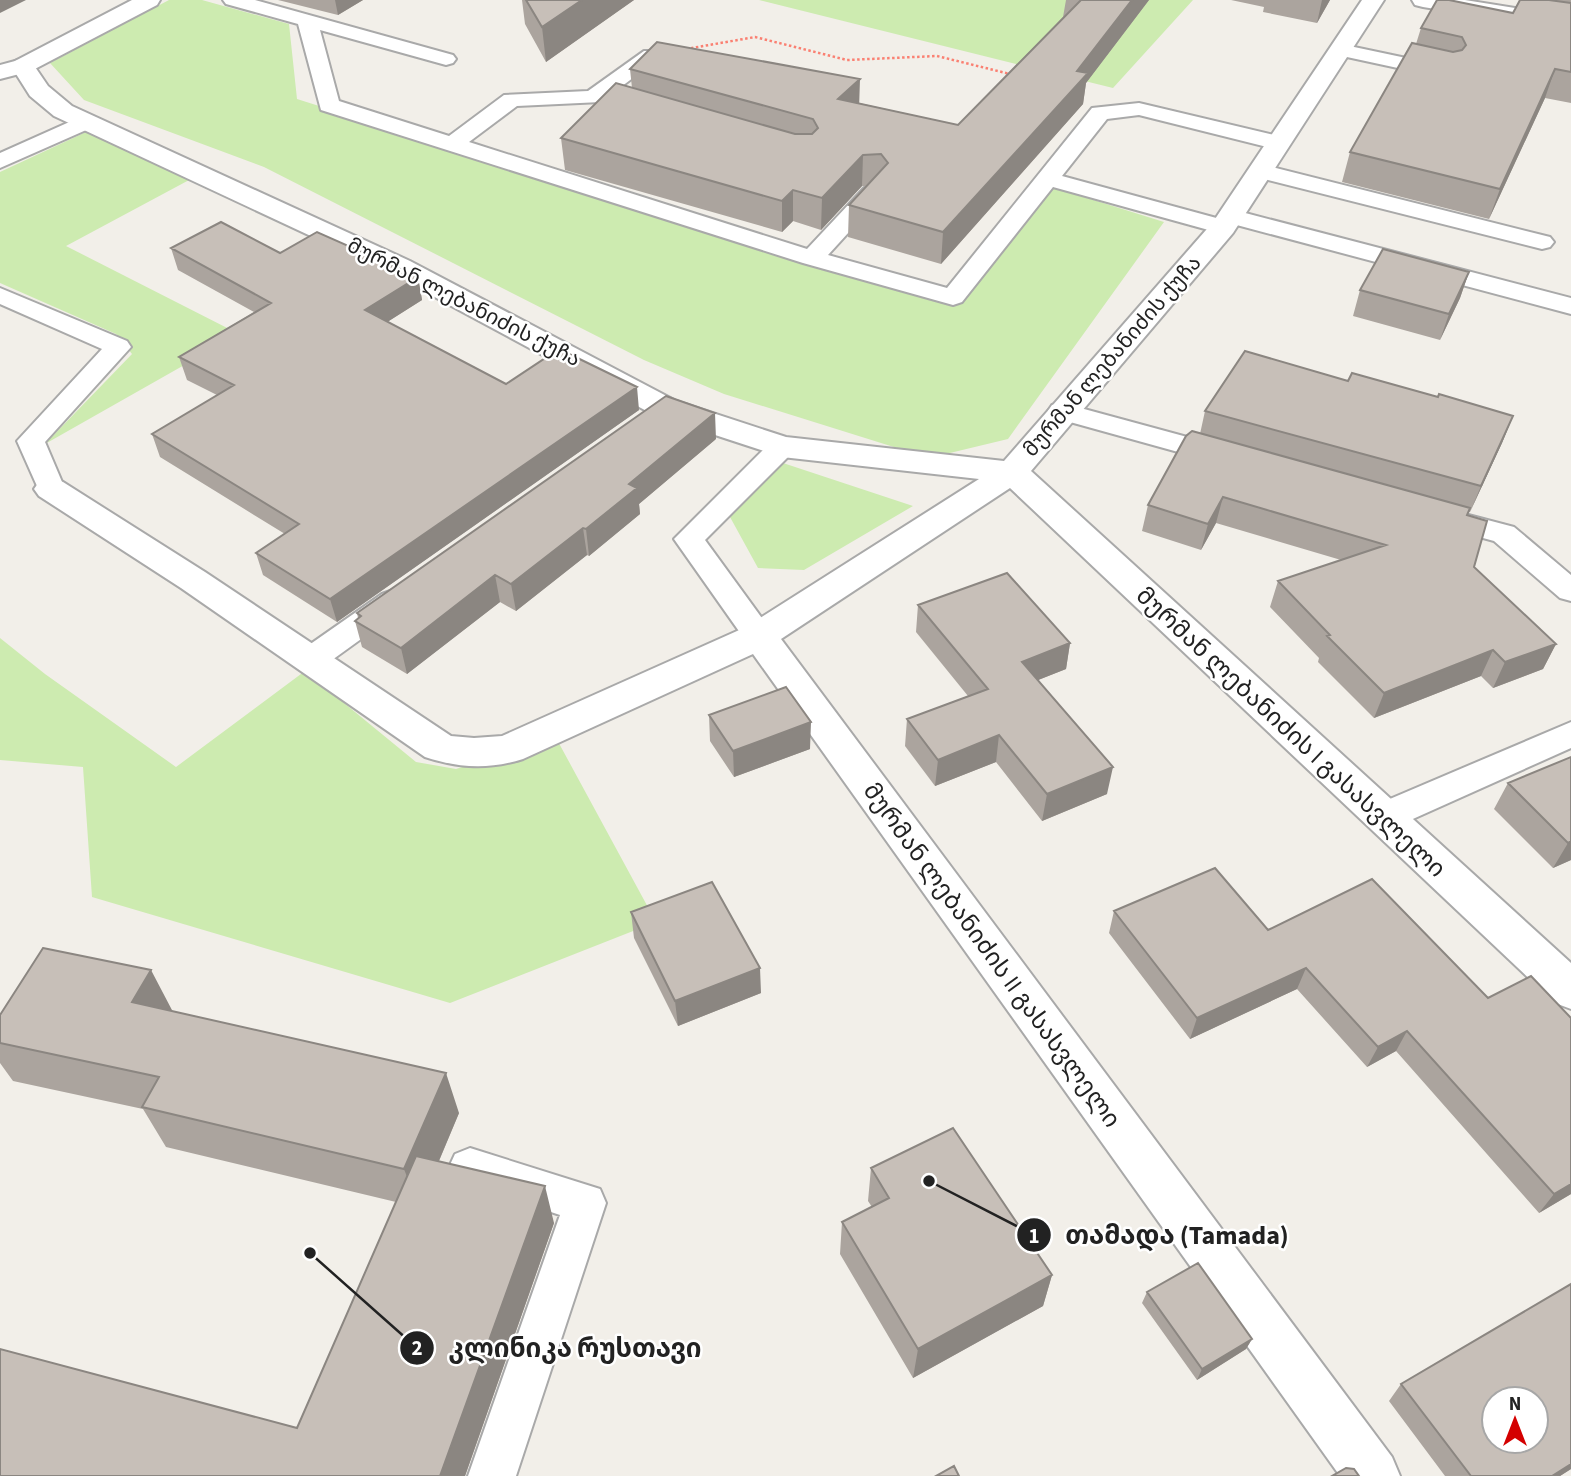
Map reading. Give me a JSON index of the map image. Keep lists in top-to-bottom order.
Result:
{
  "streets": {
    "street": ["მურმან ლებანიძის ქუჩა", "მურმან ლებანიძის I გასასვლელი", "მურმან ლებანიძის II გასასვლელი"]
  },
  "crossings": [
    ["მურმან ლებანიძის ქუჩა", "მურმან ლებანიძის I გასასვლელი"],
    ["მურმან ლებანიძის ქუჩა", "მურმან ლებანიძის II გასასვლელი"]
  ],
  "places": ["თამადა (Tamada)", "კლინიკა რუსთავი"],
  "north": "top"
}
